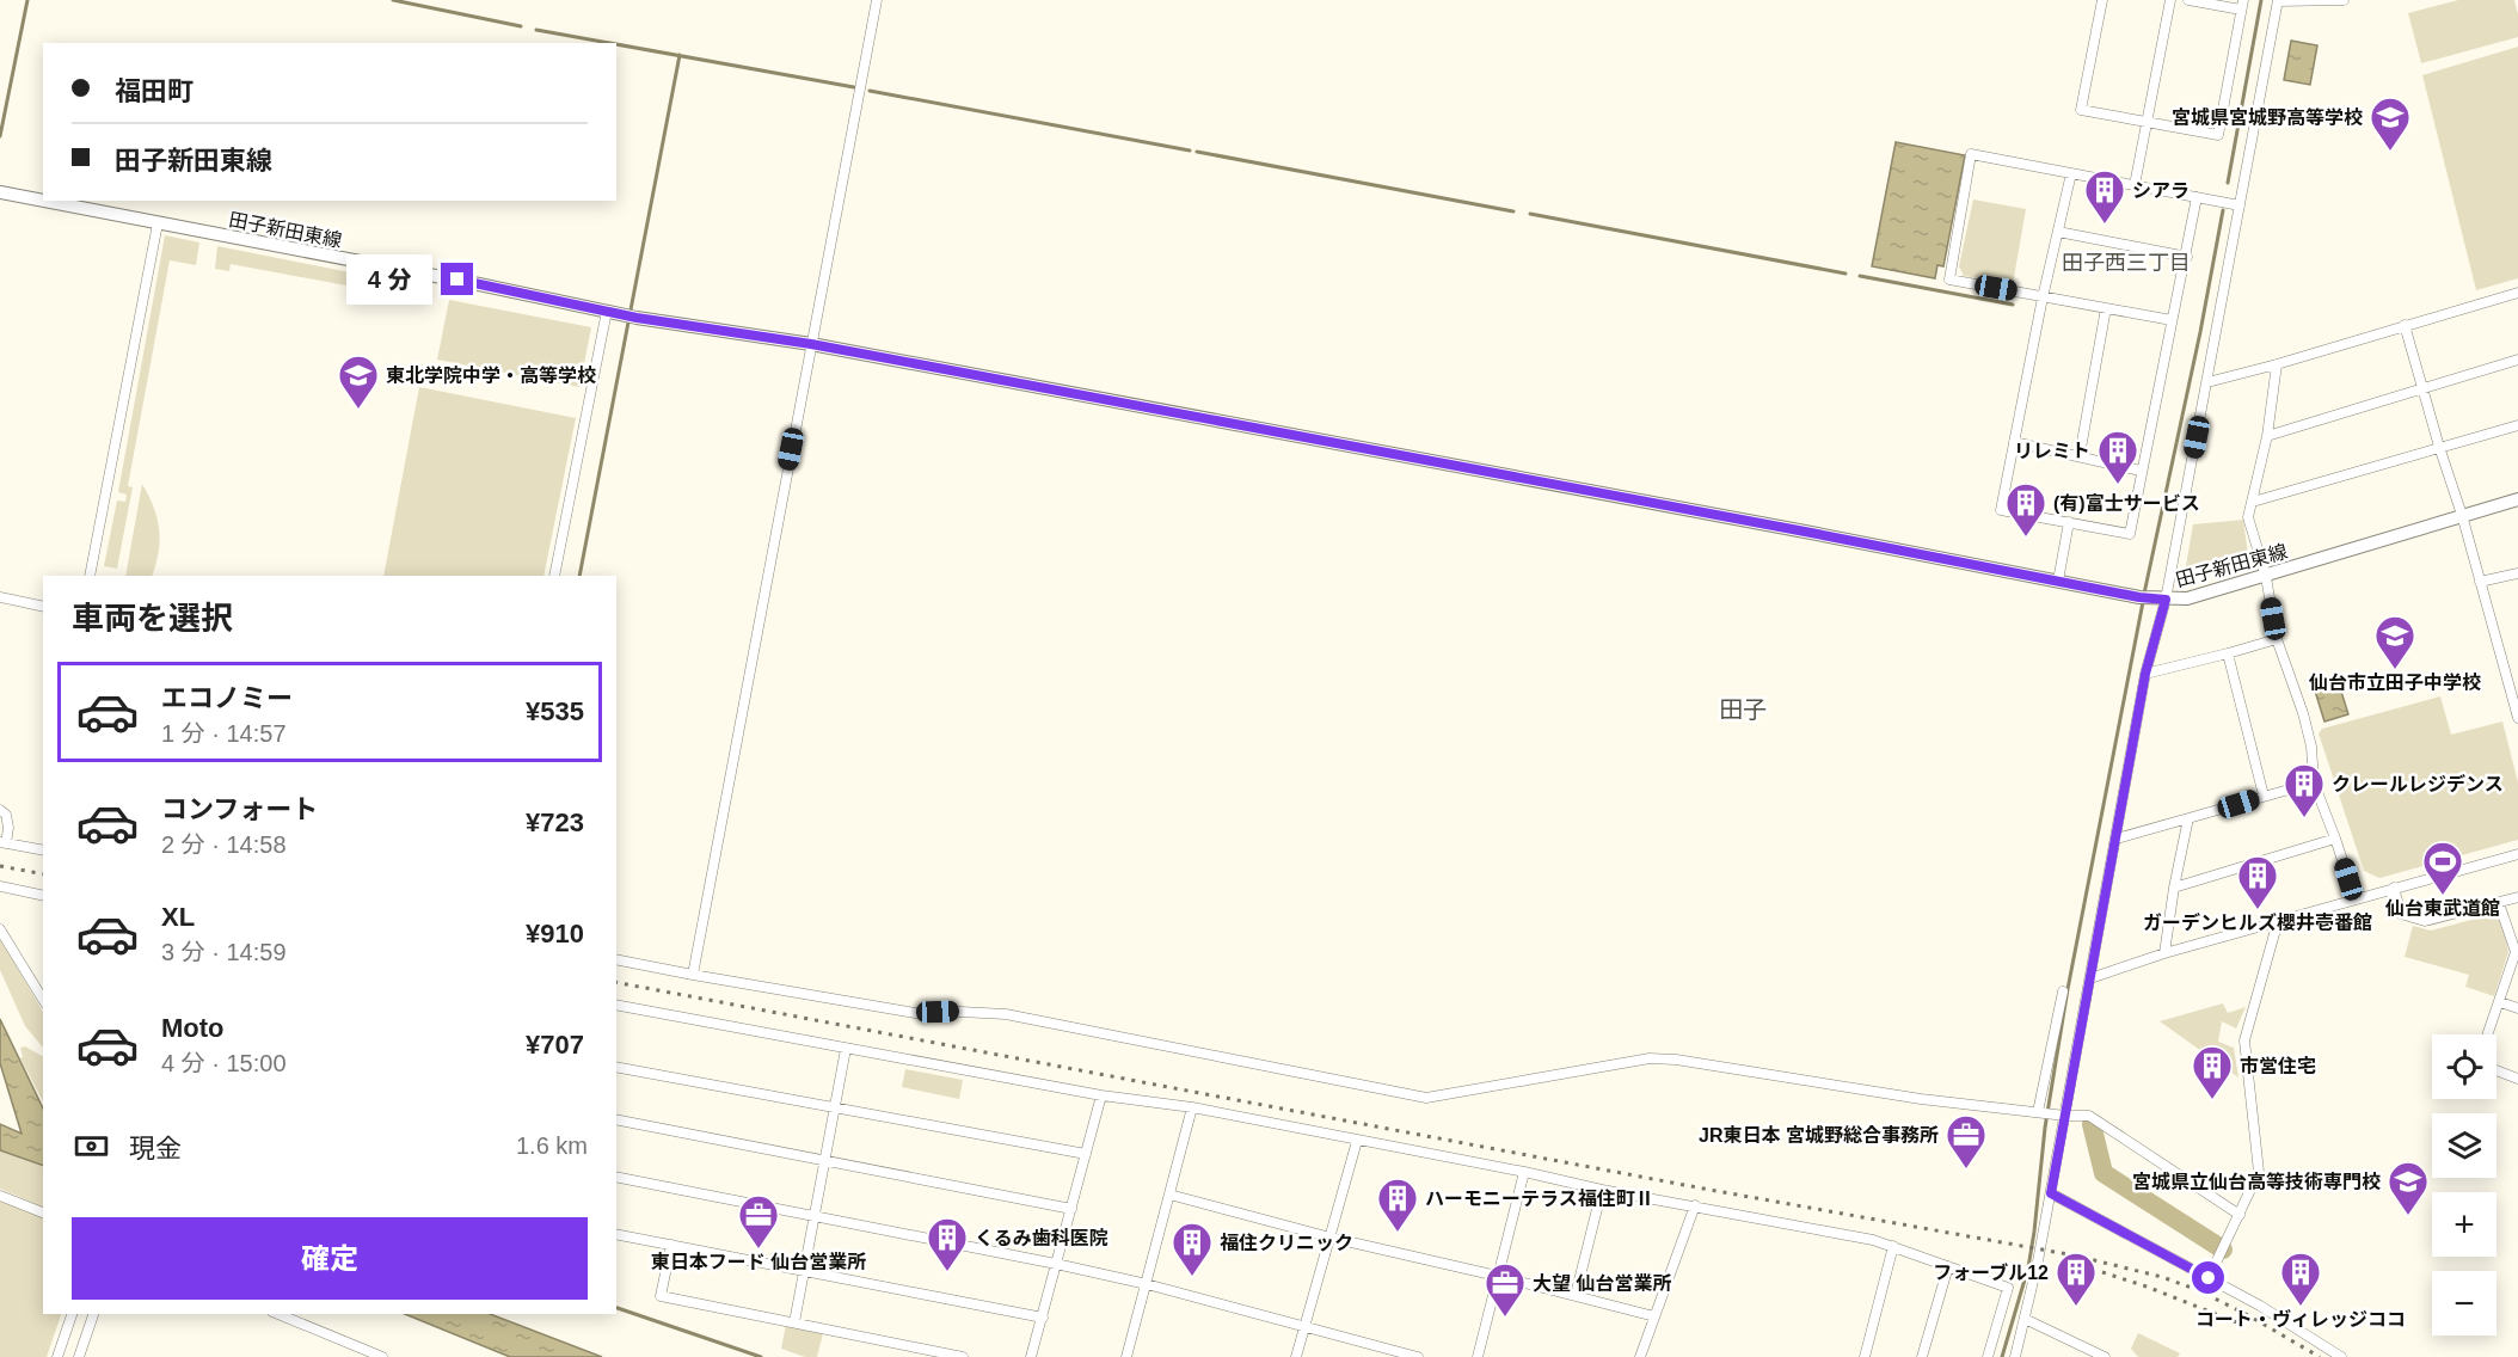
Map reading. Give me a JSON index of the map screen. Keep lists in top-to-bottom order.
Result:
{
  "streets": {
    "street": ["田子新田東線"]
  },
  "districts": ["田子西三丁目", "田子"],
  "places": {
    "school or university": [
      "宮城県宮城野高等学校",
      "東北学院中学・高等学校",
      "仙台市立田子中学校",
      "宮城県立仙台高等技術専門校"
    ],
    "building": [
      "シアラ",
      "リレミト",
      "(有)富士サービス",
      "クレールレジデンス",
      "ガーデンヒルズ櫻井壱番館",
      "市営住宅",
      "ハーモニーテラス福住町Ⅱ",
      "くるみ歯科医院",
      "福住クリニック",
      "フォーブル12",
      "コート・ヴィレッジココ"
    ],
    "sports": ["仙台東武道館"],
    "office": ["JR東日本 宮城野総合事務所", "東日本フード 仙台営業所", "大望 仙台営業所"]
  },
  "page": {
    "banner": ["福田町", "田子新田東線"],
    "bubble": "4 分",
    "heading": "車両を選択",
    "list": [
      {
        "name": "エコノミー",
        "note": "1 分 · 14:57",
        "value": "¥535"
      },
      {
        "name": "コンフォート",
        "note": "2 分 · 14:58",
        "value": "¥723"
      },
      {
        "name": "XL",
        "note": "3 分 · 14:59",
        "value": "¥910"
      },
      {
        "name": "Moto",
        "note": "4 分 · 15:00",
        "value": "¥707"
      }
    ],
    "map_buttons": ["+", "−"],
    "pay": ["現金", "1.6 km"],
    "buttons": "確定"
  }
}
